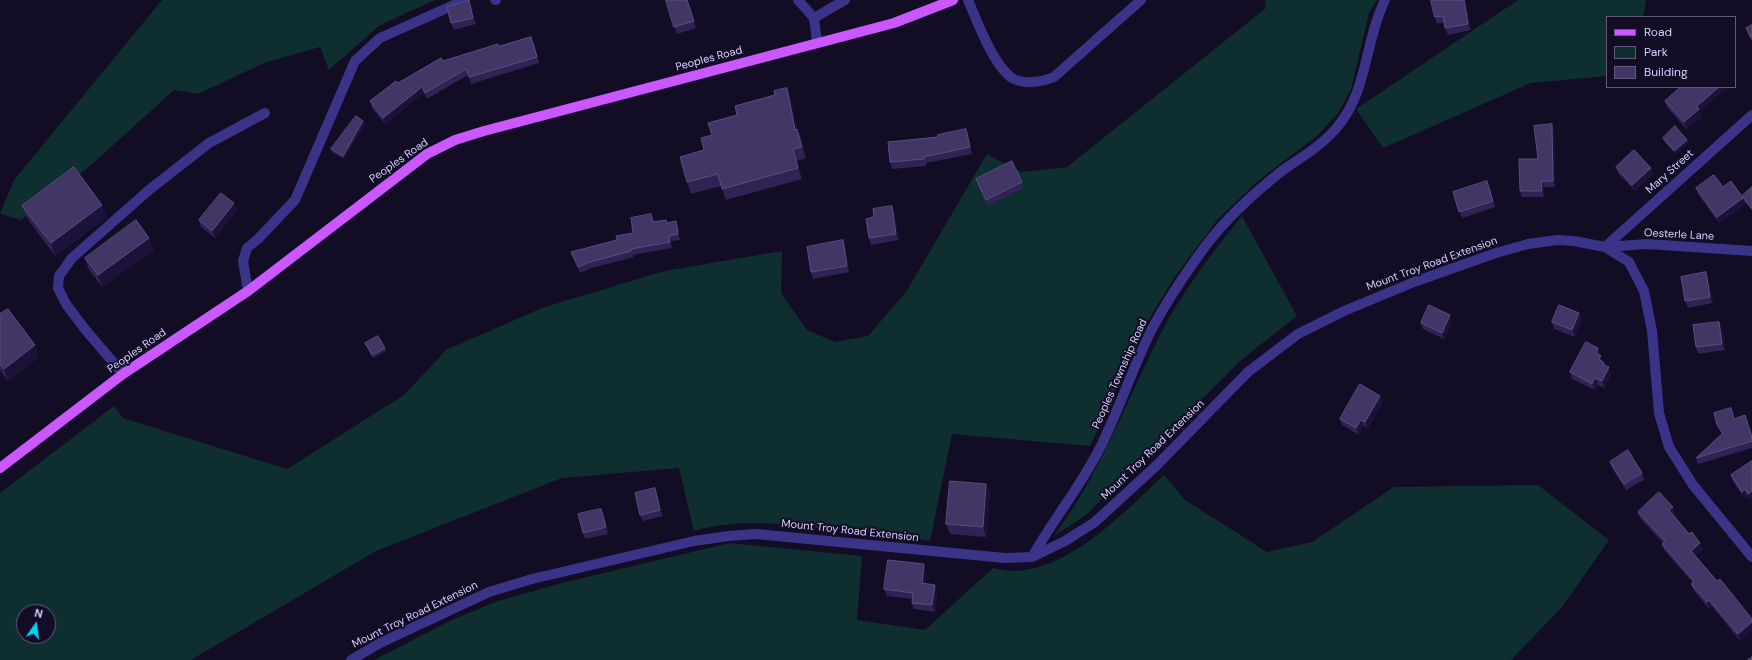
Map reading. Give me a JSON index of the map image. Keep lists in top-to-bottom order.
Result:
{
  "streets": {
    "main road": ["Peoples Road"],
    "street": [
      "Mary Street",
      "Oesterle Lane",
      "Mount Troy Road Extension",
      "Peoples Township Road"
    ]
  },
  "crossings": [
    ["Mary Street", "Oesterle Lane"],
    ["Mary Street", "Mount Troy Road Extension"],
    ["Oesterle Lane", "Mount Troy Road Extension"],
    ["Mount Troy Road Extension", "Peoples Township Road"]
  ],
  "legend": ["Road", "Park", "Building"],
  "north": "top"
}
